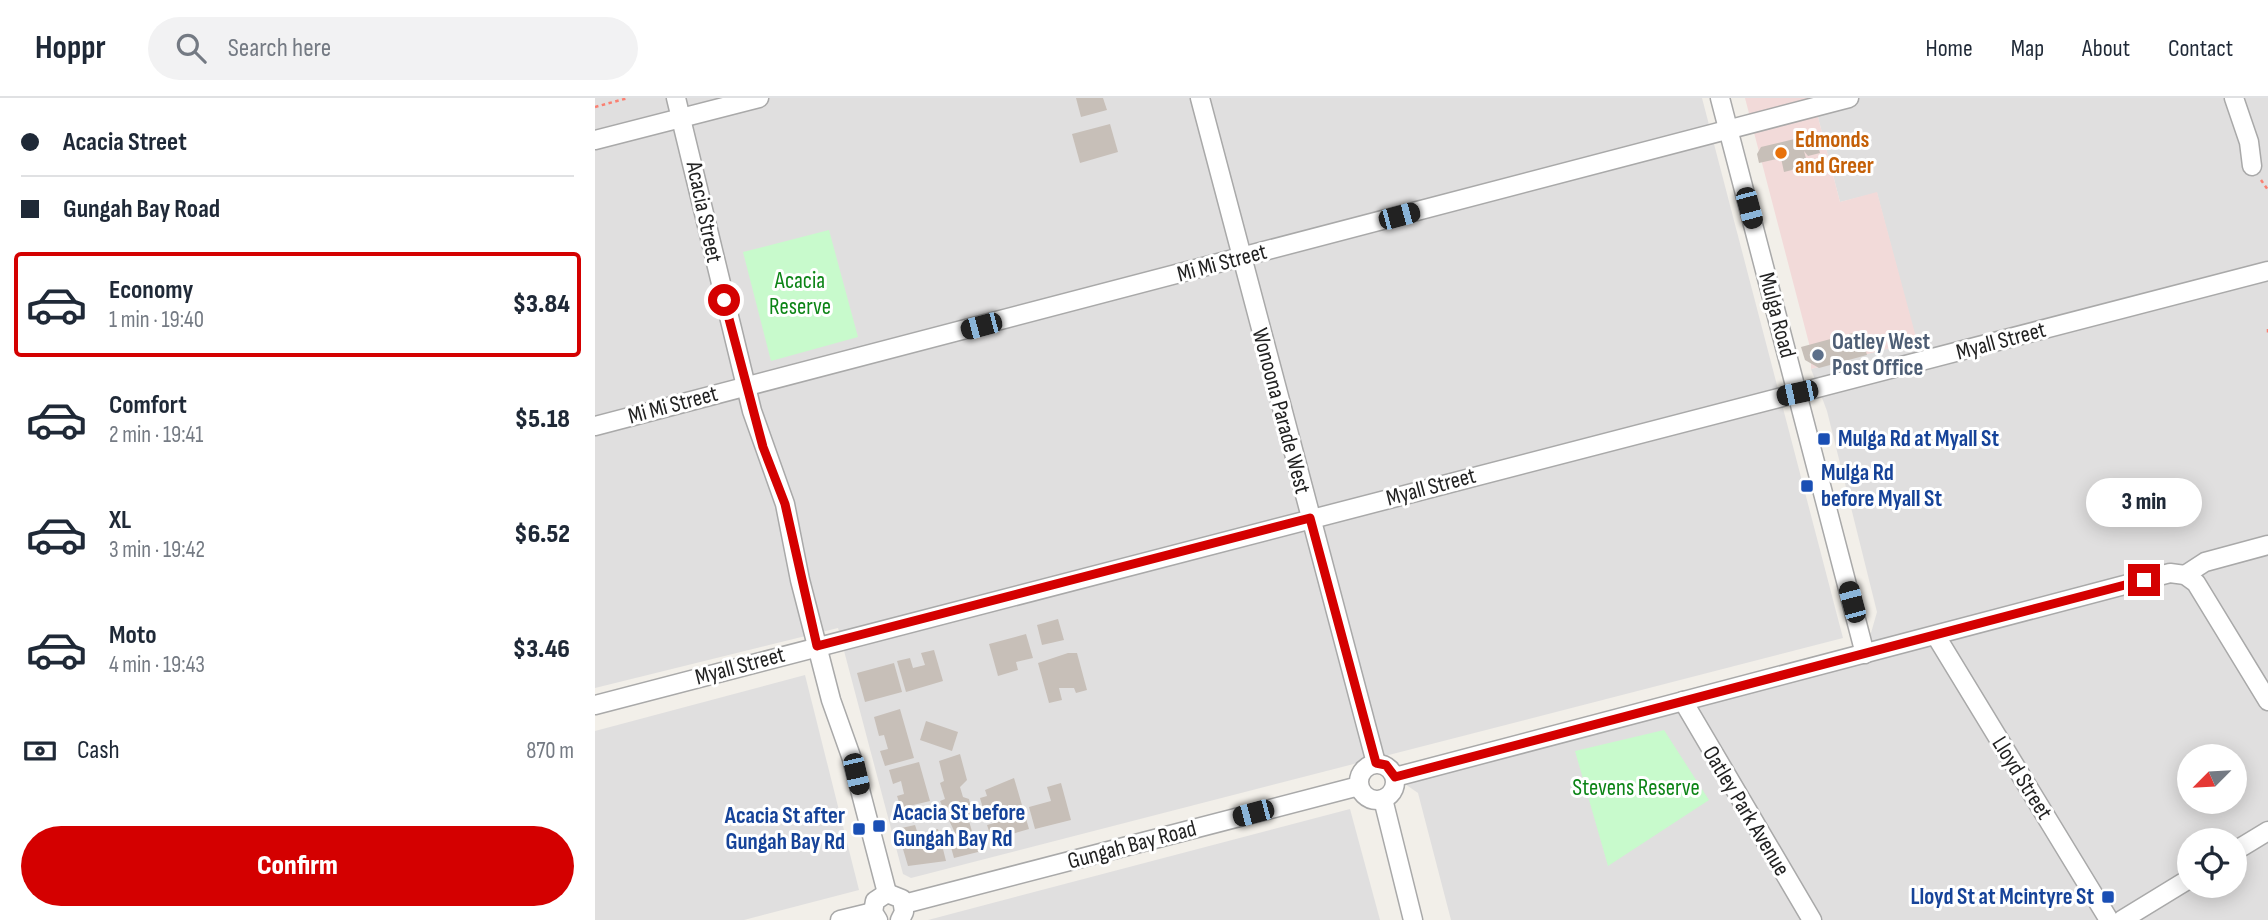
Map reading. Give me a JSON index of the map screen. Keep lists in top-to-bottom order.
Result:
{
  "streets": {
    "street": [
      "Acacia Street",
      "Mi Mi Street",
      "Mulga Road",
      "Myall Street",
      "Wonoona Parade West",
      "Lloyd Street",
      "Oatley Park Avenue",
      "Gungah Bay Road"
    ]
  },
  "crossings": [
    ["Acacia Street", "Mi Mi Street"],
    ["Acacia Street", "Myall Street"],
    ["Mi Mi Street", "Mulga Road"],
    ["Mi Mi Street", "Wonoona Parade West"],
    ["Mulga Road", "Myall Street"],
    ["Myall Street", "Wonoona Parade West"],
    ["Wonoona Parade West", "Gungah Bay Road"]
  ],
  "parks": ["Acacia Reserve", "Stevens Reserve"],
  "places": {
    "other": ["Edmonds and Greer", "Oatley West Post Office"],
    "transit": [
      "Mulga Rd at Myall St",
      "Mulga Rd before Myall St",
      "Acacia St before Gungah Bay Rd",
      "Acacia St after Gungah Bay Rd",
      "Lloyd St at Mcintyre St"
    ]
  },
  "north": "bottom left",
  "page": {
    "header": "Hoppr",
    "search": "Search here",
    "nav": [
      "Home",
      "Map",
      "About",
      "Contact"
    ],
    "banner": ["Acacia Street", "Gungah Bay Road"],
    "list": [
      {
        "name": "Economy",
        "note": "1 min · 19:40",
        "value": "$3.84"
      },
      {
        "name": "Comfort",
        "note": "2 min · 19:41",
        "value": "$5.18"
      },
      {
        "name": "XL",
        "note": "3 min · 19:42",
        "value": "$6.52"
      },
      {
        "name": "Moto",
        "note": "4 min · 19:43",
        "value": "$3.46"
      }
    ],
    "bubble": "3 min",
    "pay": ["Cash", "870 m"],
    "buttons": "Confirm"
  }
}
